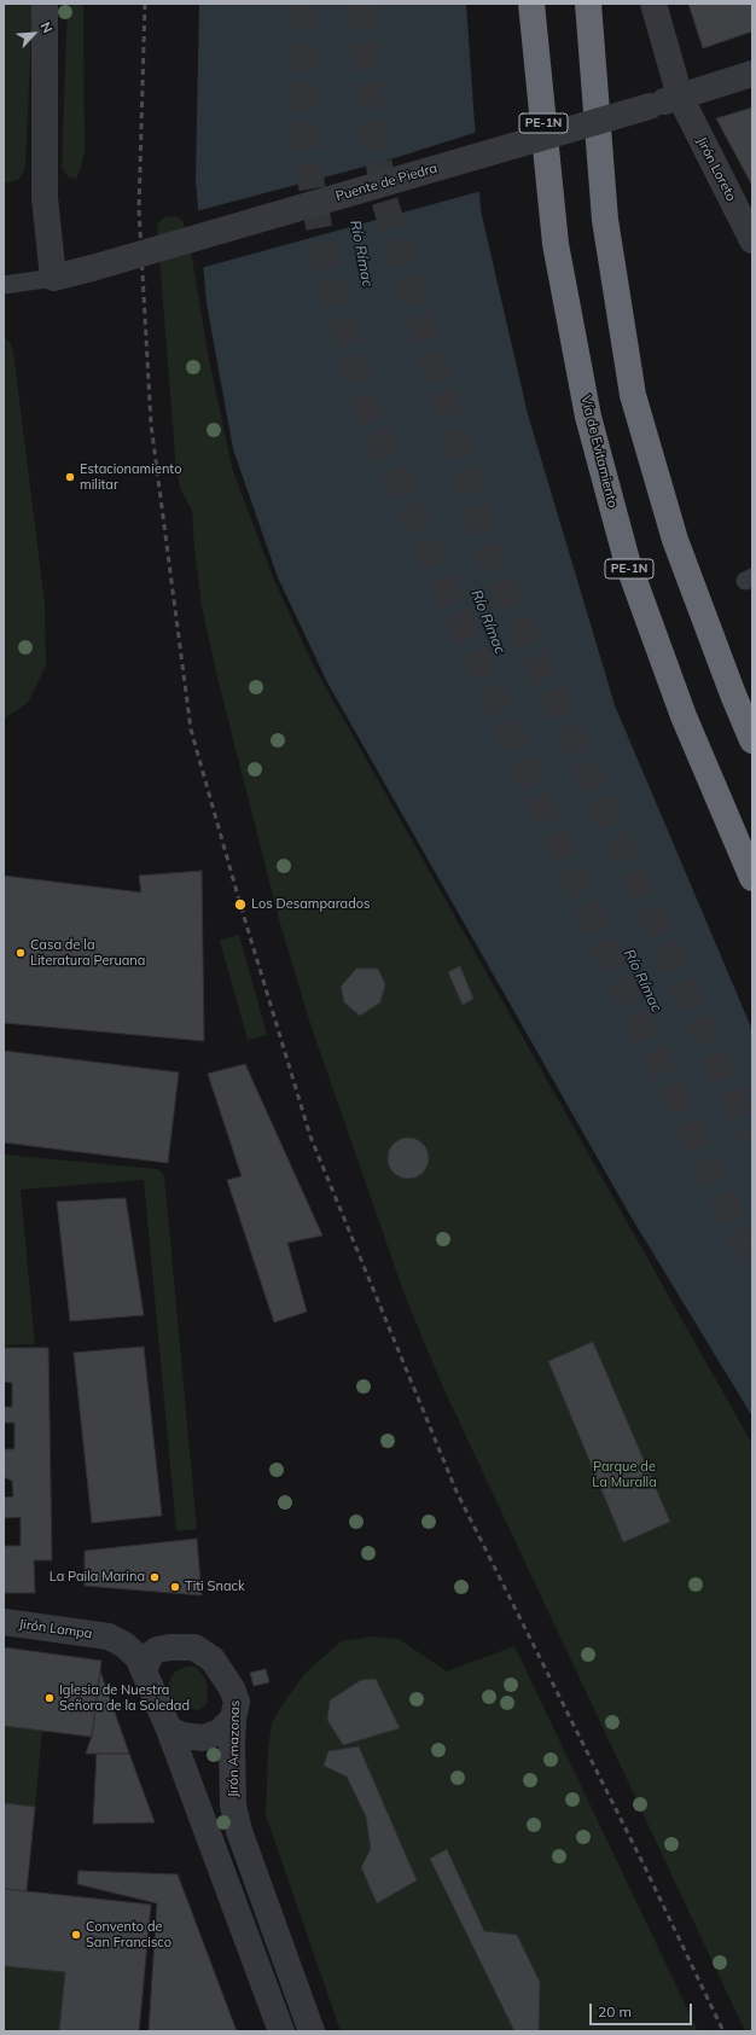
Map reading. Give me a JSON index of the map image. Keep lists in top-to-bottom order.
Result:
{
  "streets": {
    "highway": ["PE-1N", "Vía de Evitamiento"],
    "street": [
      "Jirón Loreto",
      "Puente de Piedra",
      "Jirón Lampa",
      "Jirón Amazonas"
    ]
  },
  "crossings": [
    ["Jirón Loreto", "Puente de Piedra"],
    ["Jirón Lampa", "Jirón Amazonas"]
  ],
  "water": ["Río Rímac"],
  "parks": ["Parque de La Muralla"],
  "places": [
    "Estacionamiento militar",
    "Los Desamparados",
    "Casa de la Literatura Peruana",
    "La Paila Marina",
    "Titi Snack",
    "Iglesia de Nuestra Señora de la Soledad",
    "Convento de San Francisco"
  ],
  "scale_bar": "20 m",
  "north": "top right"
}
